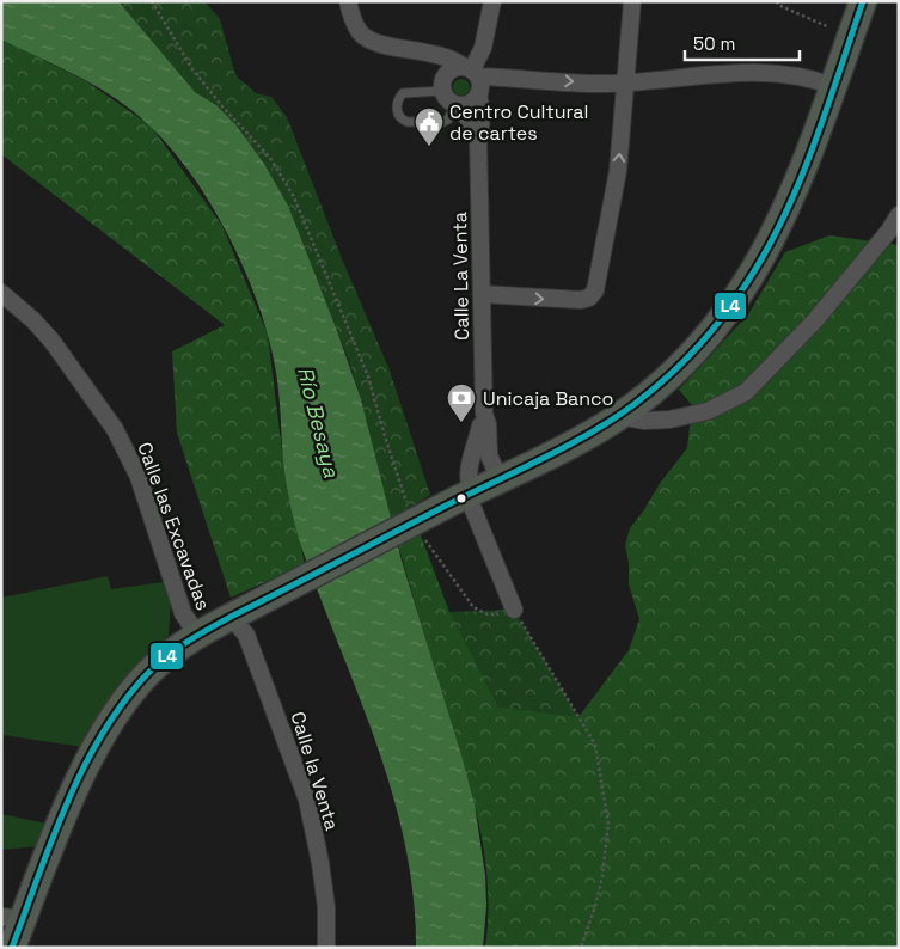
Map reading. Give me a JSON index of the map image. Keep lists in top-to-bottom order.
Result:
{
  "streets": {
    "street": ["Calle La Venta", "Calle las Excavadas", "Calle la Venta"]
  },
  "water": ["Río Besaya"],
  "places": {
    "public building": ["Centro Cultural de cartes"],
    "bank": ["Unicaja Banco"]
  },
  "lines": ["transit line L4"],
  "scale_bar": "50 m"
}
